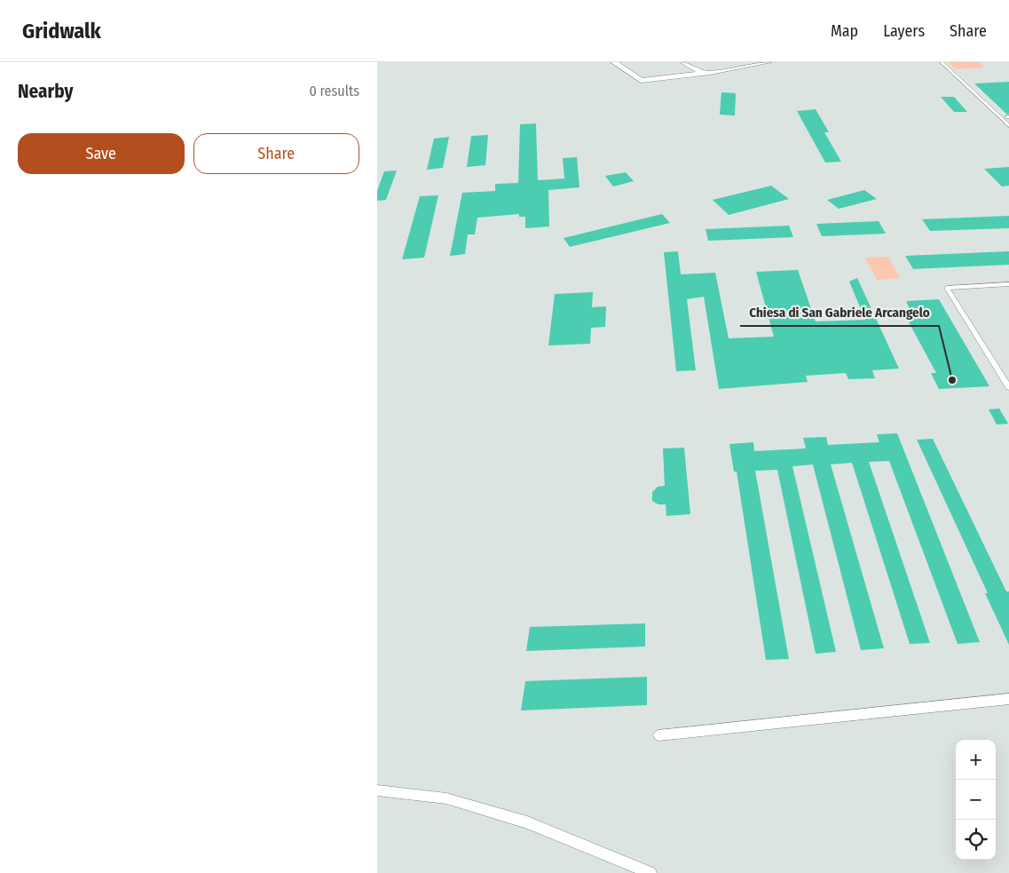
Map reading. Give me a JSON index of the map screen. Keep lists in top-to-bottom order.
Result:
{
  "places": ["Chiesa di San Gabriele Arcangelo"],
  "page": {
    "header": "Gridwalk",
    "nav": ["Map", "Layers", "Share"],
    "heading": ["Nearby", "0 results"],
    "buttons": ["Save", "Share"],
    "map_buttons": ["+", "−"]
  }
}
